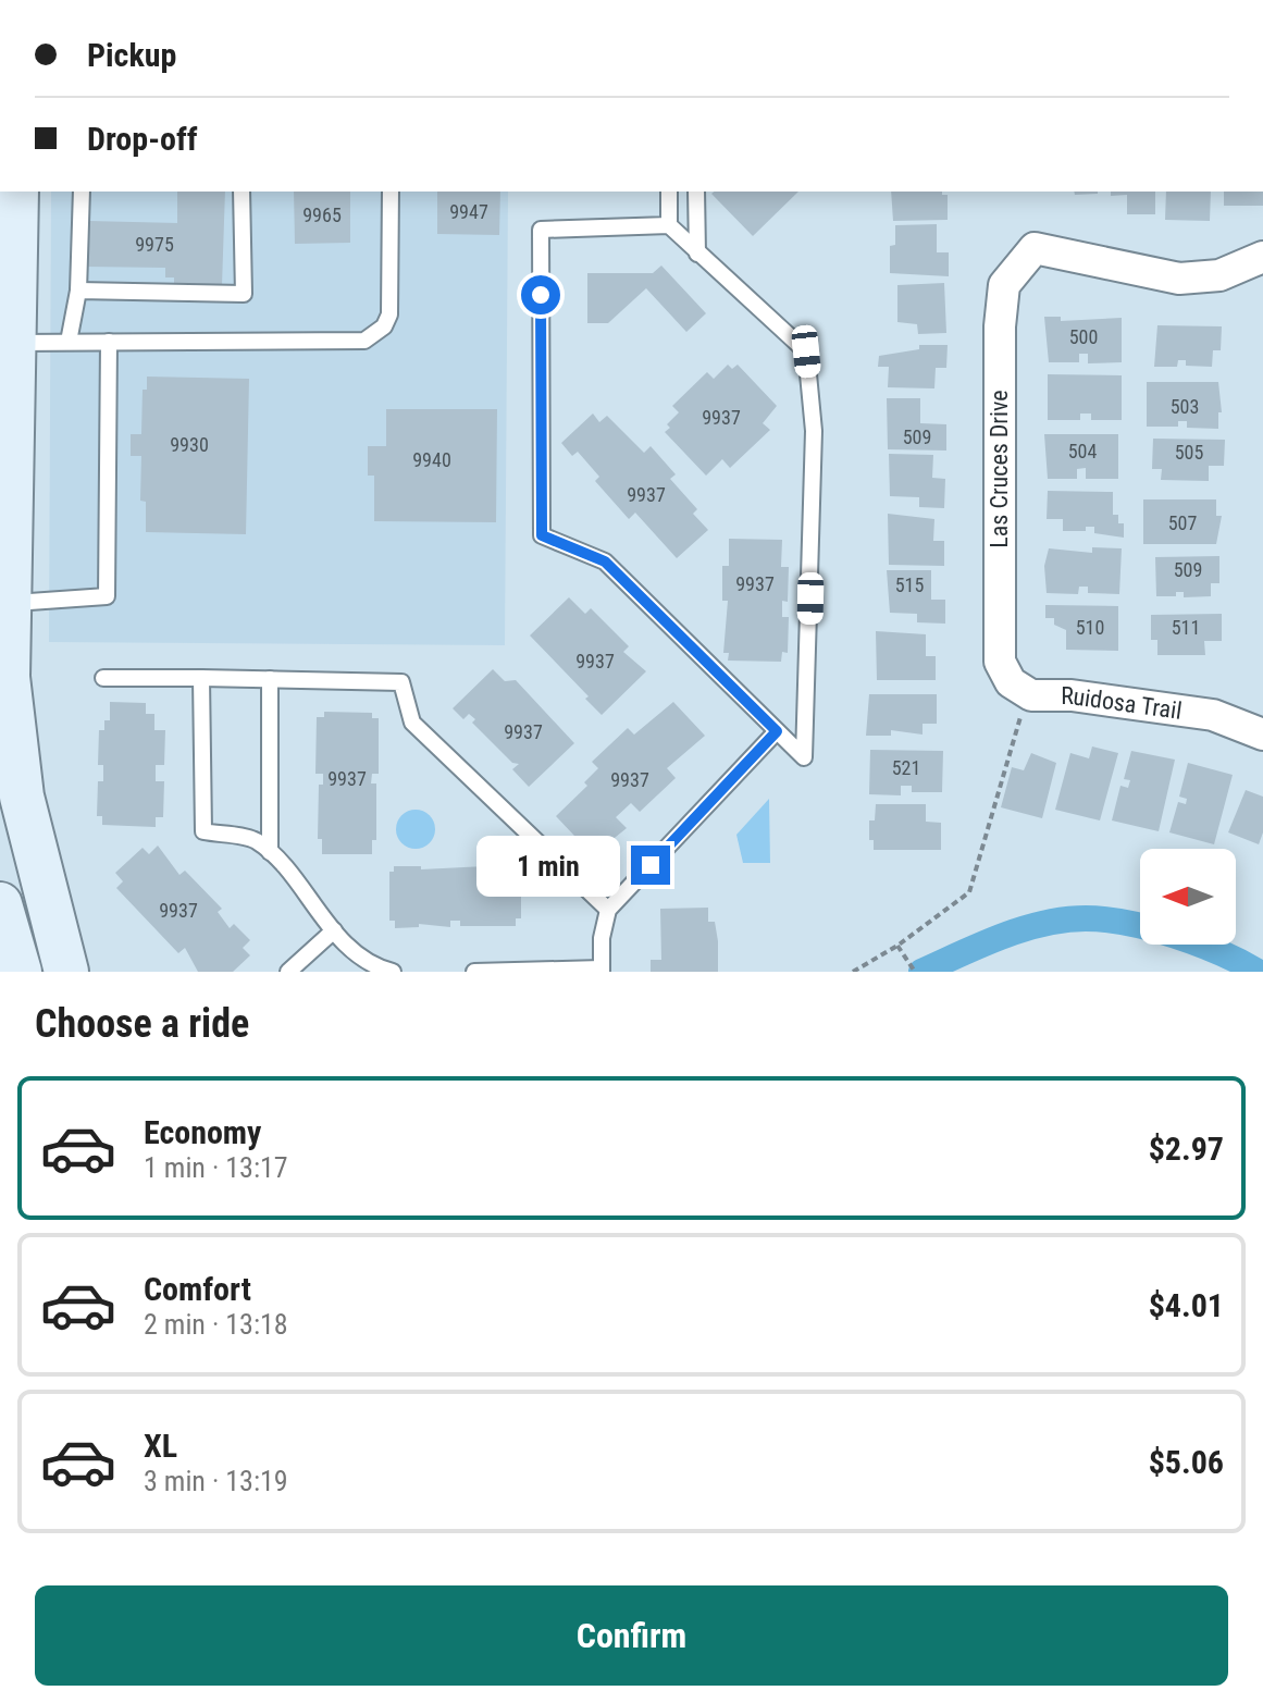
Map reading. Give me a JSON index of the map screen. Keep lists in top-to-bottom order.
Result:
{
  "streets": {
    "street": ["Las Cruces Drive", "Ruidosa Trail"]
  },
  "crossings": [
    ["Las Cruces Drive", "Ruidosa Trail"]
  ],
  "house_numbers": [
    "9947",
    "9965",
    "9975",
    "500",
    "503",
    "9937",
    "509",
    "9930",
    "504",
    "505",
    "9940",
    "9937",
    "507",
    "509",
    "9937",
    "515",
    "510",
    "511",
    "9937",
    "9937",
    "521",
    "9937",
    "9937",
    "9937"
  ],
  "north": "left",
  "page": {
    "banner": ["Pickup", "Drop-off"],
    "bubble": "1 min",
    "heading": "Choose a ride",
    "list": [
      {
        "name": "Economy",
        "note": "1 min · 13:17",
        "value": "$2.97"
      },
      {
        "name": "Comfort",
        "note": "2 min · 13:18",
        "value": "$4.01"
      },
      {
        "name": "XL",
        "note": "3 min · 13:19",
        "value": "$5.06"
      }
    ],
    "buttons": "Confirm"
  }
}
